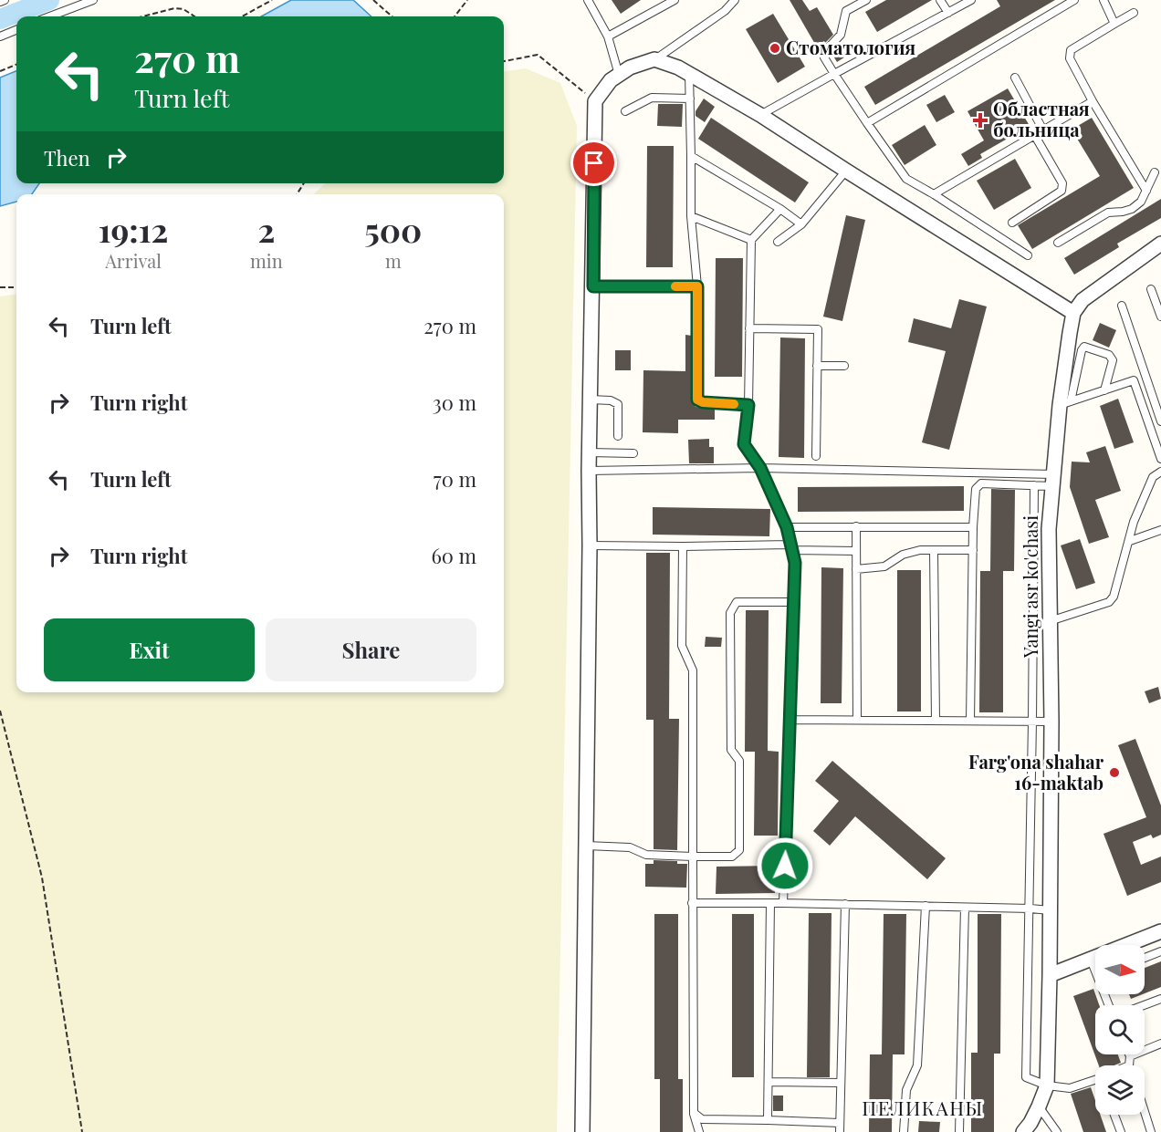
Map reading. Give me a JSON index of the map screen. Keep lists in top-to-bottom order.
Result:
{
  "streets": {
    "street": ["Yangi asr ko'chasi"]
  },
  "districts": ["ПЕЛИКАНЫ"],
  "places": {
    "other": ["Стоматология", "Farg'ona shahar 16-maktab"],
    "health": ["Областная больница"]
  },
  "north": "right",
  "page": {
    "turn": ["270 m", "Turn left"],
    "then": "Then",
    "eta": [
      "19:12",
      "Arrival",
      "2",
      "min",
      "500",
      "m"
    ],
    "list": [
      {
        "name": "Turn left",
        "value": "270 m"
      },
      {
        "name": "Turn right",
        "value": "30 m"
      },
      {
        "name": "Turn left",
        "value": "70 m"
      },
      {
        "name": "Turn right",
        "value": "60 m"
      }
    ],
    "buttons": ["Exit", "Share"]
  }
}
